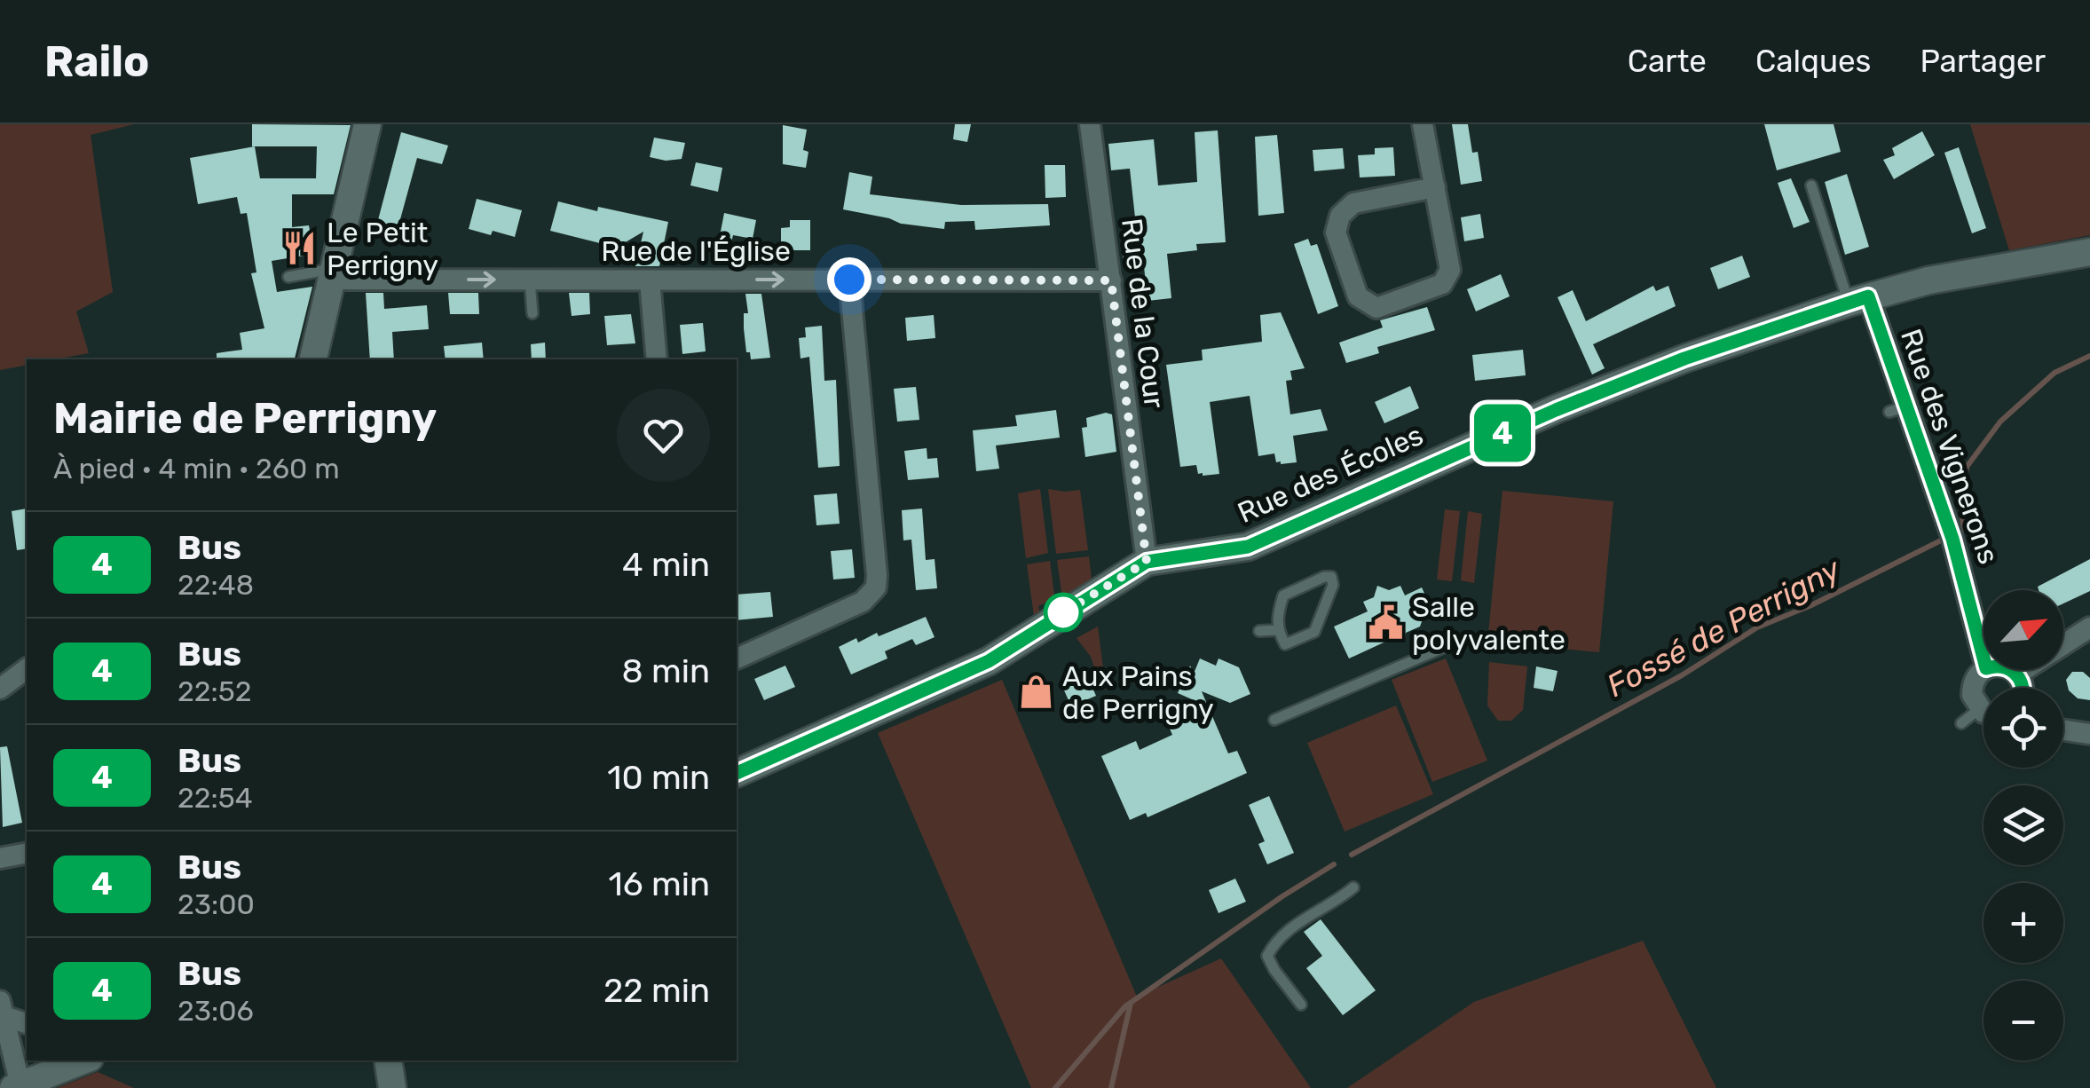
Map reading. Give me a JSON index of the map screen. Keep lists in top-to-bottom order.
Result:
{
  "streets": {
    "main road": ["Rue des Écoles"],
    "street": ["Rue de l'Église", "Rue de la Cour", "Rue des Vignerons"]
  },
  "crossings": [
    ["Rue de l'Église", "Rue de la Cour"],
    ["Rue de la Cour", "Rue des Écoles"],
    ["Rue des Vignerons", "Rue des Écoles"]
  ],
  "one_way": ["Rue de l'Église"],
  "water": ["Fossé de Perrigny"],
  "places": {
    "restaurant": ["Le Petit Perrigny"],
    "public building": ["Salle polyvalente"],
    "shop": ["Aux Pains de Perrigny"]
  },
  "lines": ["bus line 4"],
  "north": "top right",
  "page": {
    "header": "Railo",
    "nav": ["Carte", "Calques", "Partager"],
    "on_map": "4",
    "heading": ["Mairie de Perrigny", "À pied · 4 min · 260 m"],
    "list": [
      {
        "mark": "4",
        "name": "Bus",
        "note": "22:48",
        "value": "4 min"
      },
      {
        "mark": "4",
        "name": "Bus",
        "note": "22:52",
        "value": "8 min"
      },
      {
        "mark": "4",
        "name": "Bus",
        "note": "22:54",
        "value": "10 min"
      },
      {
        "mark": "4",
        "name": "Bus",
        "note": "23:00",
        "value": "16 min"
      },
      {
        "mark": "4",
        "name": "Bus",
        "note": "23:06",
        "value": "22 min"
      }
    ],
    "map_buttons": ["+", "−"]
  }
}
